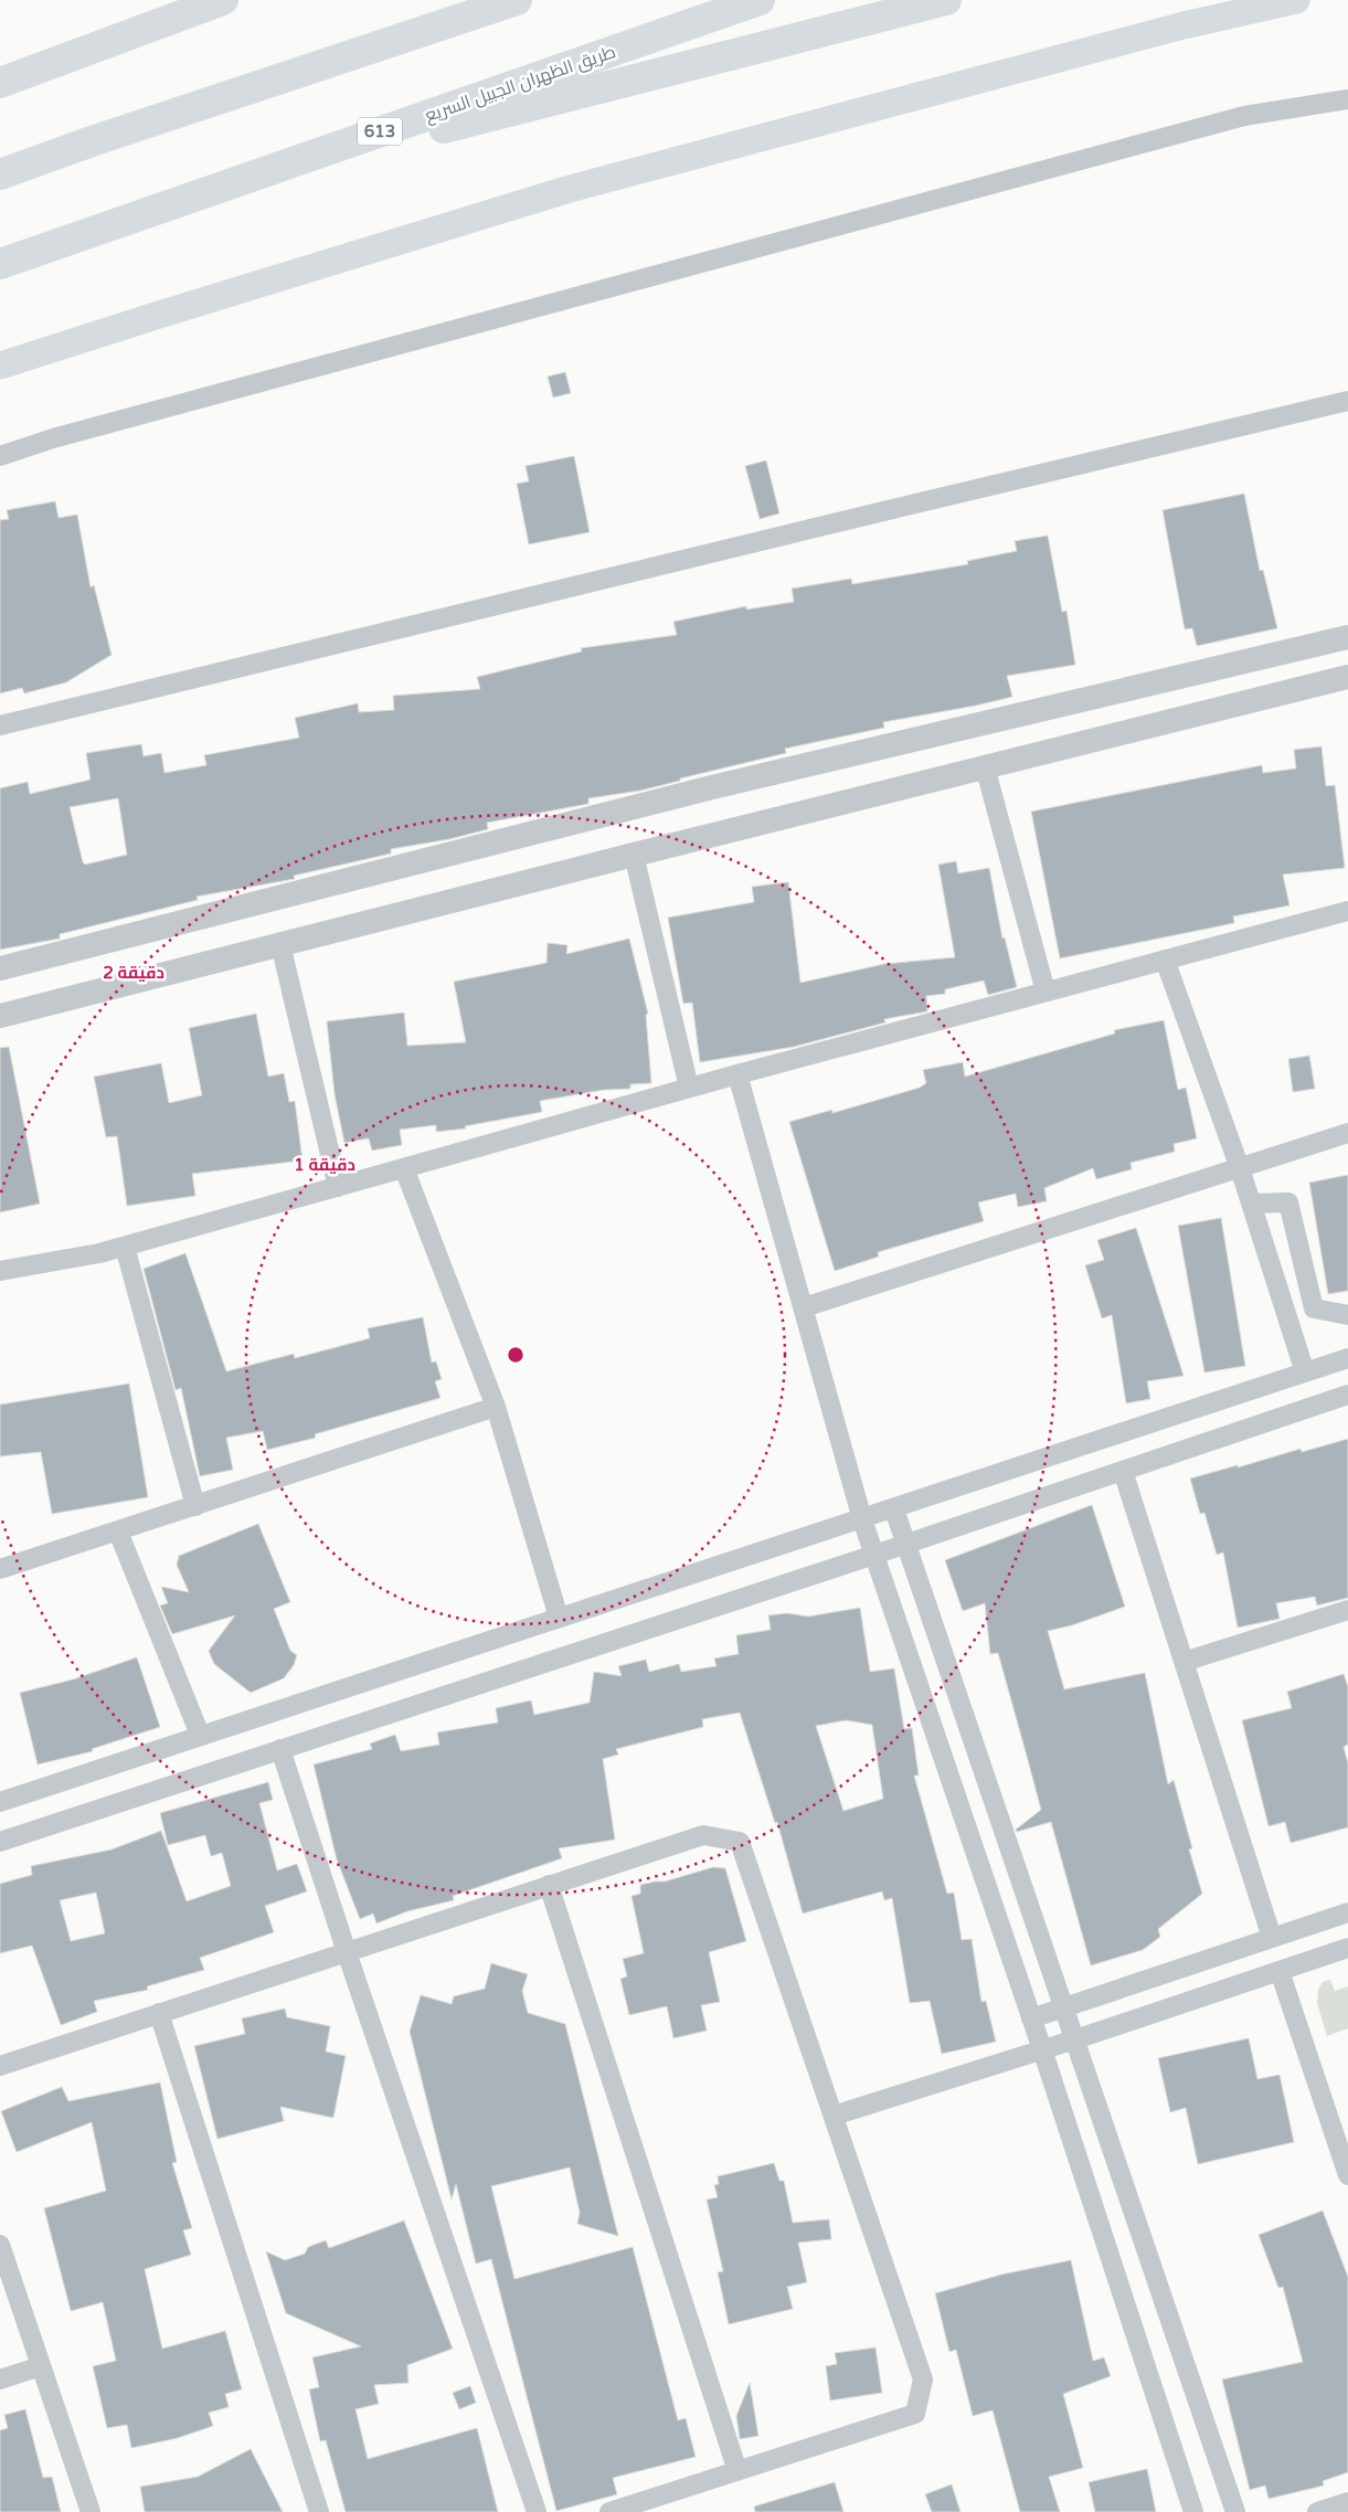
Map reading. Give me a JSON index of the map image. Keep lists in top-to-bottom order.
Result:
{
  "streets": {
    "main road": ["طريق الظهران الجبيل السريع", "613"]
  },
  "rings": ["2 دقيقة", "1 دقيقة"]
}
